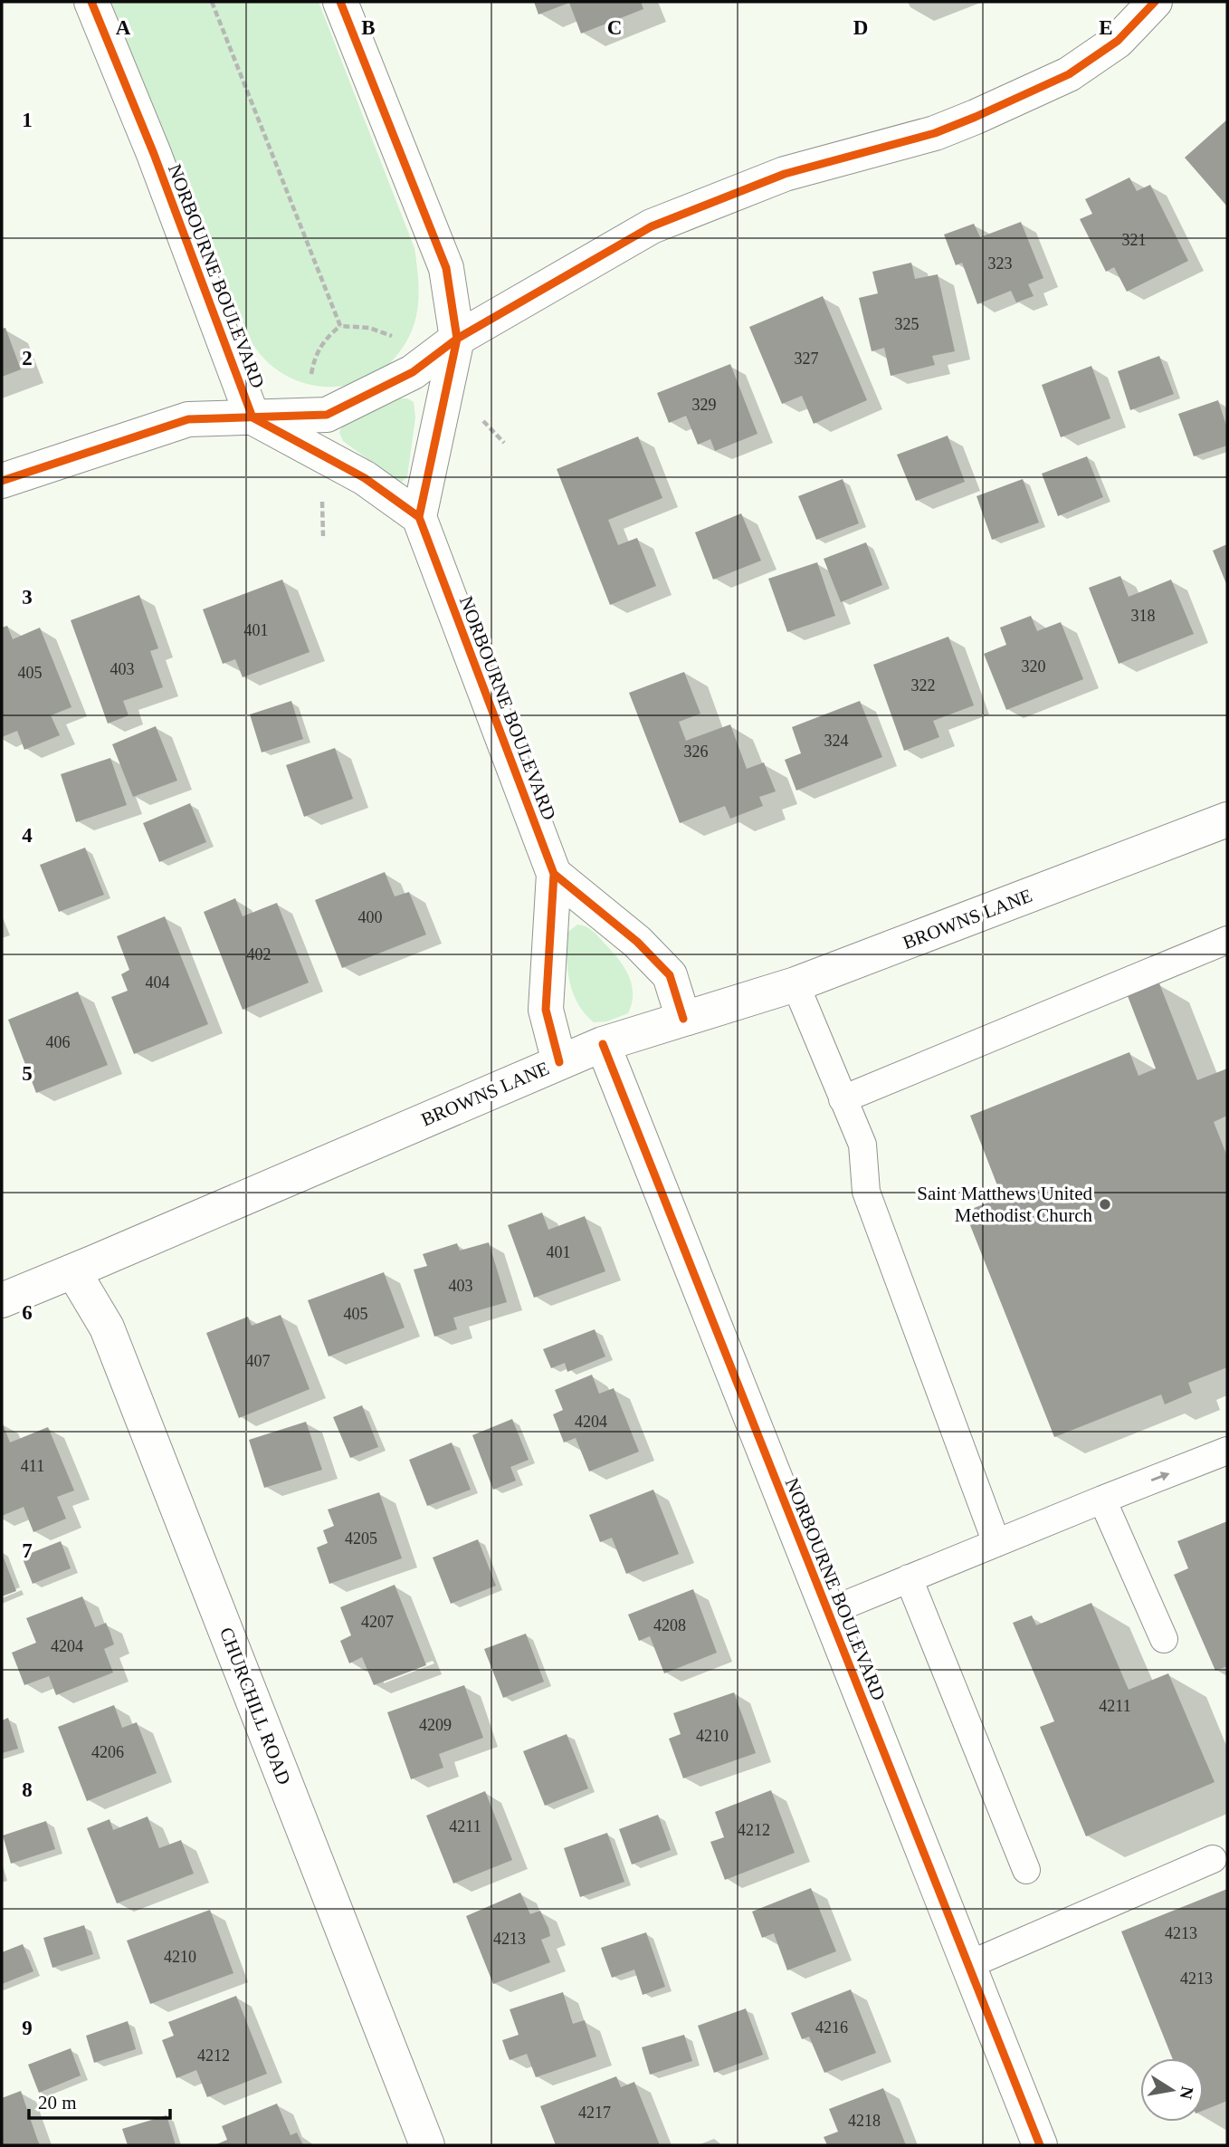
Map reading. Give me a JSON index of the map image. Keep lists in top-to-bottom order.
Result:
{
  "streets": {
    "street": ["NORBOURNE BOULEVARD", "BROWNS LANE", "CHURCHILL ROAD"]
  },
  "crossings": [
    ["NORBOURNE BOULEVARD", "BROWNS LANE"],
    ["BROWNS LANE", "CHURCHILL ROAD"]
  ],
  "places": ["Saint Matthews United Methodist Church"],
  "house_numbers": [
    "321",
    "323",
    "325",
    "327",
    "329",
    "318",
    "401",
    "320",
    "403",
    "405",
    "322",
    "324",
    "326",
    "400",
    "402",
    "404",
    "406",
    "401",
    "403",
    "405",
    "407",
    "4204",
    "411",
    "4205",
    "4207",
    "4208",
    "4204",
    "4211",
    "4209",
    "4210",
    "4206",
    "4211",
    "4212",
    "4213",
    "4213",
    "4210",
    "4213",
    "4216",
    "4212",
    "4217",
    "4218"
  ],
  "scale_bar": "20 m",
  "north": "right",
  "grid": {
    "columns": [
      "A",
      "B",
      "C",
      "D",
      "E"
    ],
    "rows": [
      "1",
      "2",
      "3",
      "4",
      "5",
      "6",
      "7",
      "8",
      "9"
    ]
  }
}
